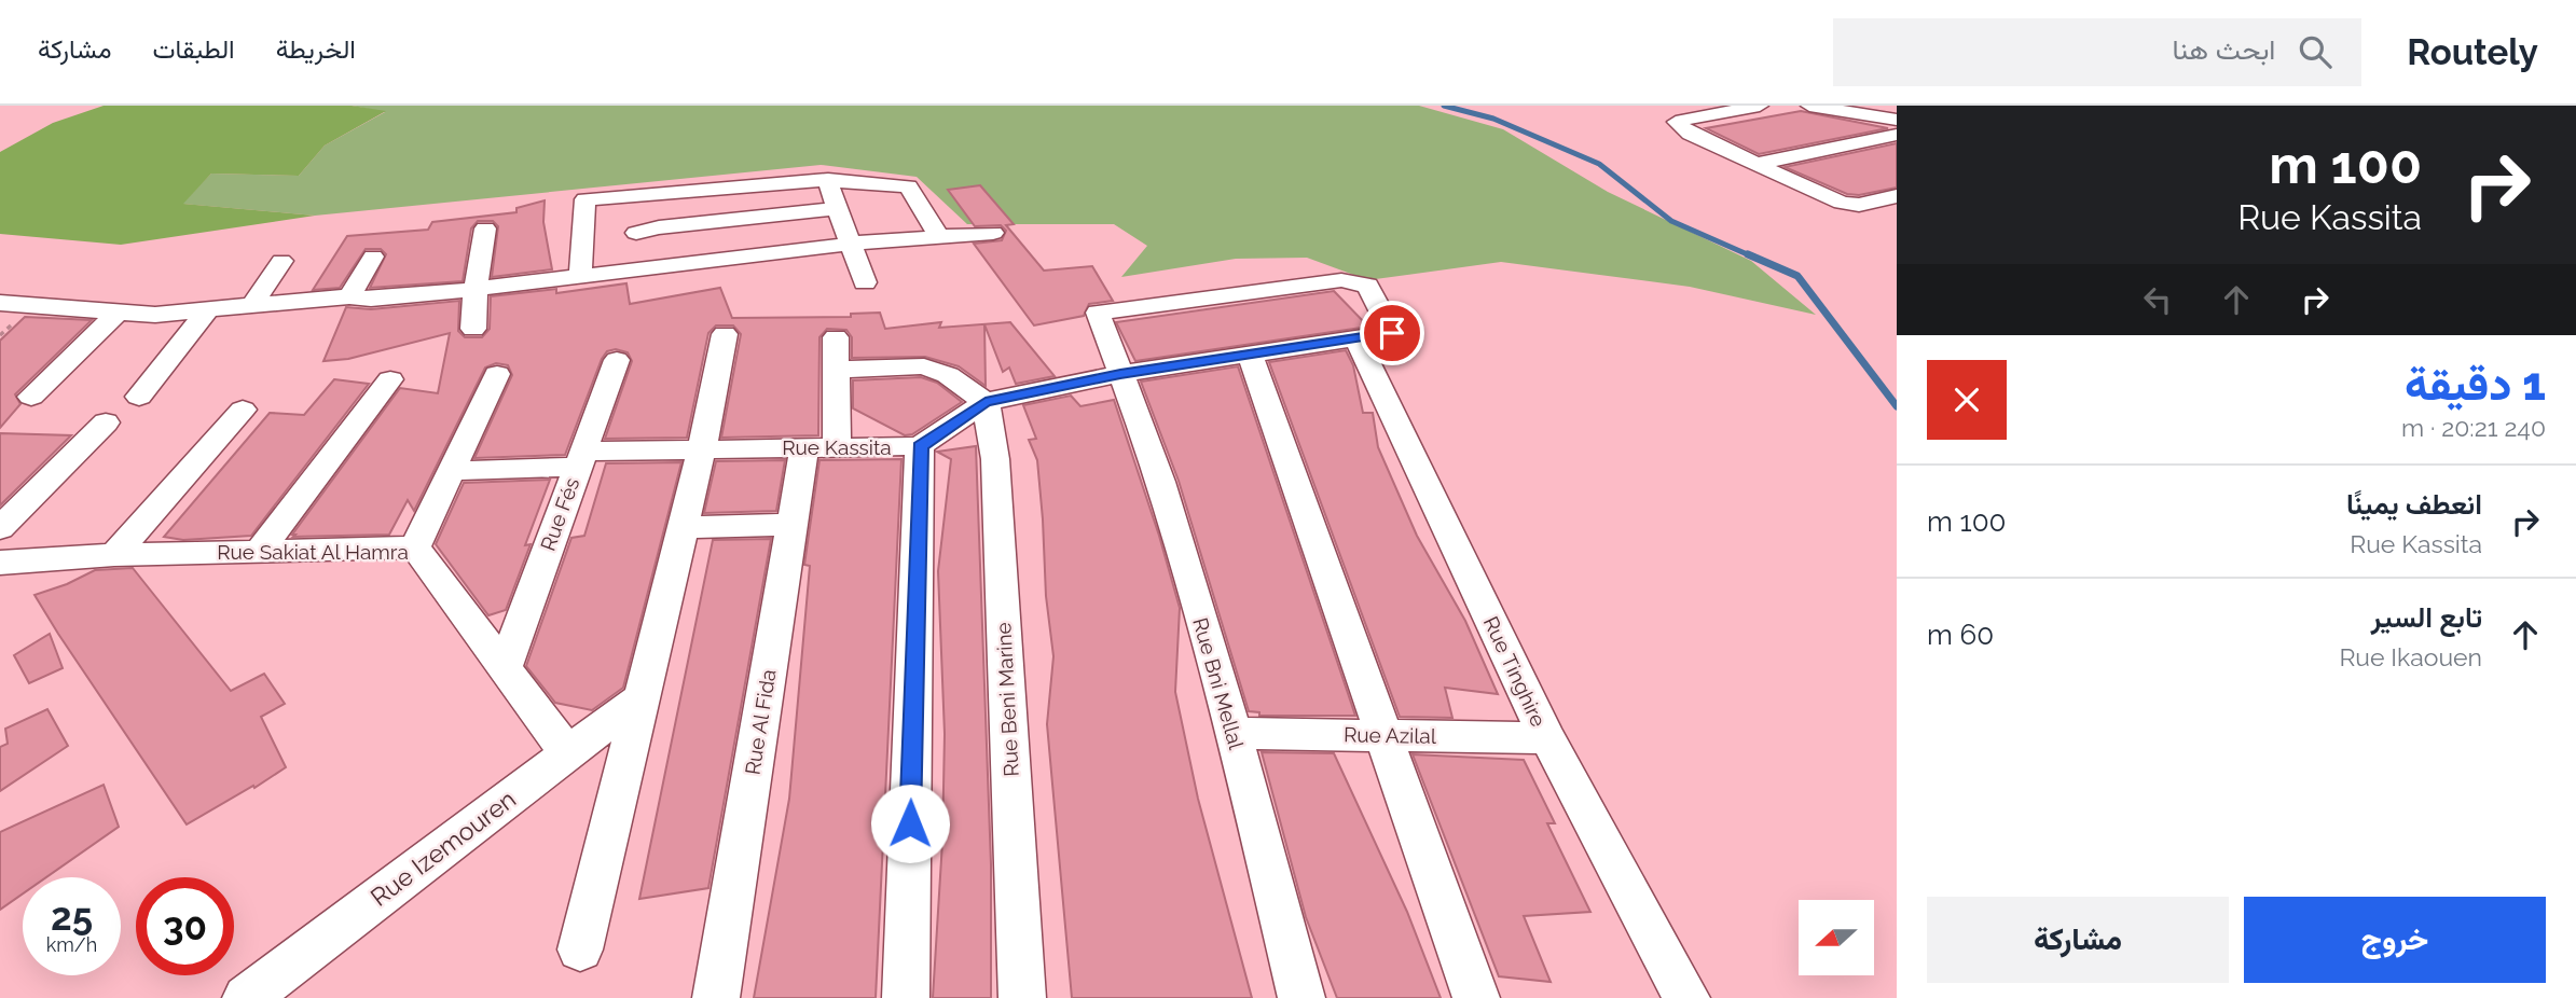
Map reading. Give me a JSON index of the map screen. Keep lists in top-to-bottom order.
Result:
{
  "streets": {
    "street": [
      "Rue Kassita",
      "Rue Fés",
      "Rue Sakiat Al Hamra",
      "Rue Tinghire",
      "Rue Bni Mellal",
      "Rue Beni Marine",
      "Rue Al Fida",
      "Rue Azilal",
      "Rue Izemouren"
    ]
  },
  "crossings": [
    ["Rue Kassita", "Rue Fés"],
    ["Rue Kassita", "Rue Tinghire"],
    ["Rue Kassita", "Rue Bni Mellal"],
    ["Rue Kassita", "Rue Beni Marine"],
    ["Rue Kassita", "Rue Al Fida"],
    ["Rue Fés", "Rue Sakiat Al Hamra"],
    ["Rue Sakiat Al Hamra", "Rue Izemouren"],
    ["Rue Tinghire", "Rue Azilal"],
    ["Rue Bni Mellal", "Rue Azilal"]
  ],
  "north": "left",
  "page": {
    "header": "Routely",
    "search": "ابحث هنا",
    "nav": ["الخريطة", "الطبقات", "مشاركة"],
    "turn": ["100 m", "Rue Kassita"],
    "heading": ["1 دقيقة", "240 m · 20:21"],
    "list": [
      {
        "name": "انعطف يمينًا",
        "note": "Rue Kassita",
        "value": "100 m"
      },
      {
        "name": "تابع السير",
        "note": "Rue Ikaouen",
        "value": "60 m"
      }
    ],
    "speed": "25 km/h",
    "limit": "30",
    "buttons": ["خروج", "مشاركة"]
  }
}
